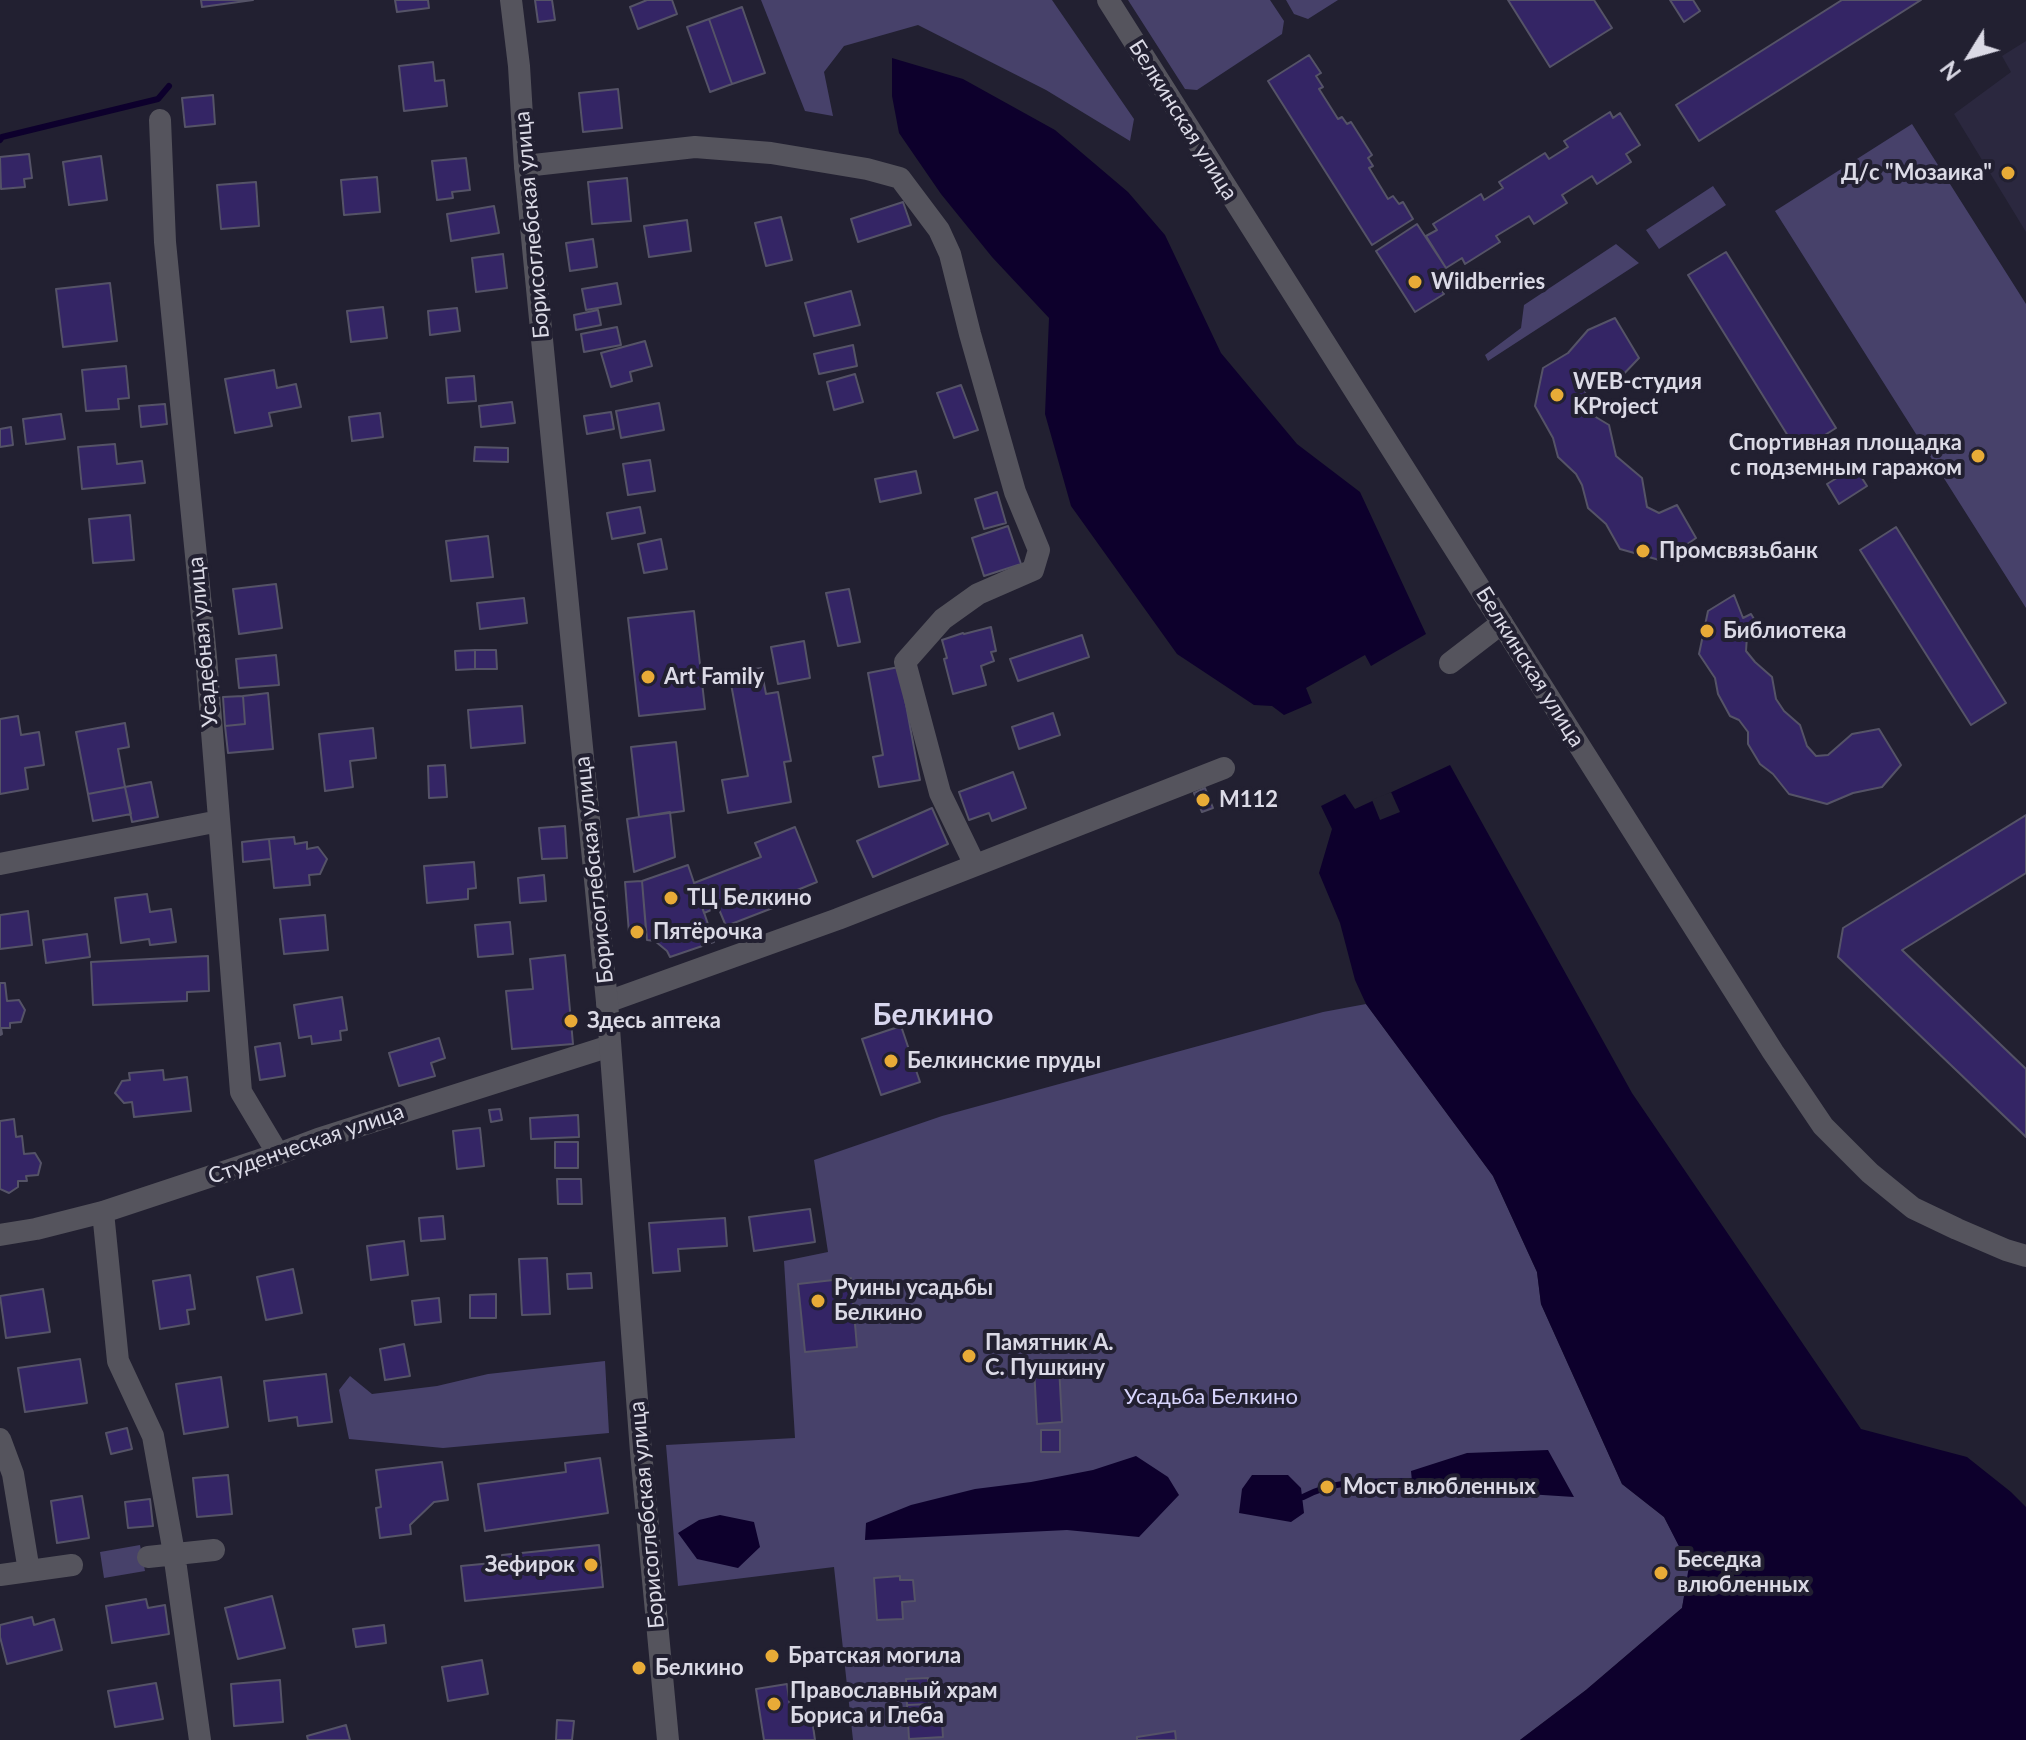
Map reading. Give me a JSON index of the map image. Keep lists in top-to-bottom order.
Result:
{
  "streets": {
    "street": [
      "Белкинская улица",
      "Борисоглебская улица",
      "Усадебная улица",
      "Студенческая улица"
    ]
  },
  "crossings": [
    ["Борисоглебская улица", "Студенческая улица"],
    ["Усадебная улица", "Студенческая улица"]
  ],
  "districts": ["Белкино"],
  "parks": ["Усадьба Белкино"],
  "places": [
    "Д/c \"Мозаика\"",
    "Wildberries",
    "WEB-студия KProject",
    "Спортивная площадка с подземным гаражом",
    "Промсвязьбанк",
    "Библиотека",
    "Art Family",
    "М112",
    "ТЦ Белкино",
    "Пятёрочка",
    "Здесь аптека",
    "Белкинские пруды",
    "Руины усадьбы Белкино",
    "Памятник А. С. Пушкину",
    "Мост влюбленных",
    "Зефирок",
    "Беседка влюбленных",
    "Братская могила",
    "Белкино",
    "Православный храм Бориса и Глеба"
  ],
  "north": "bottom left"
}
